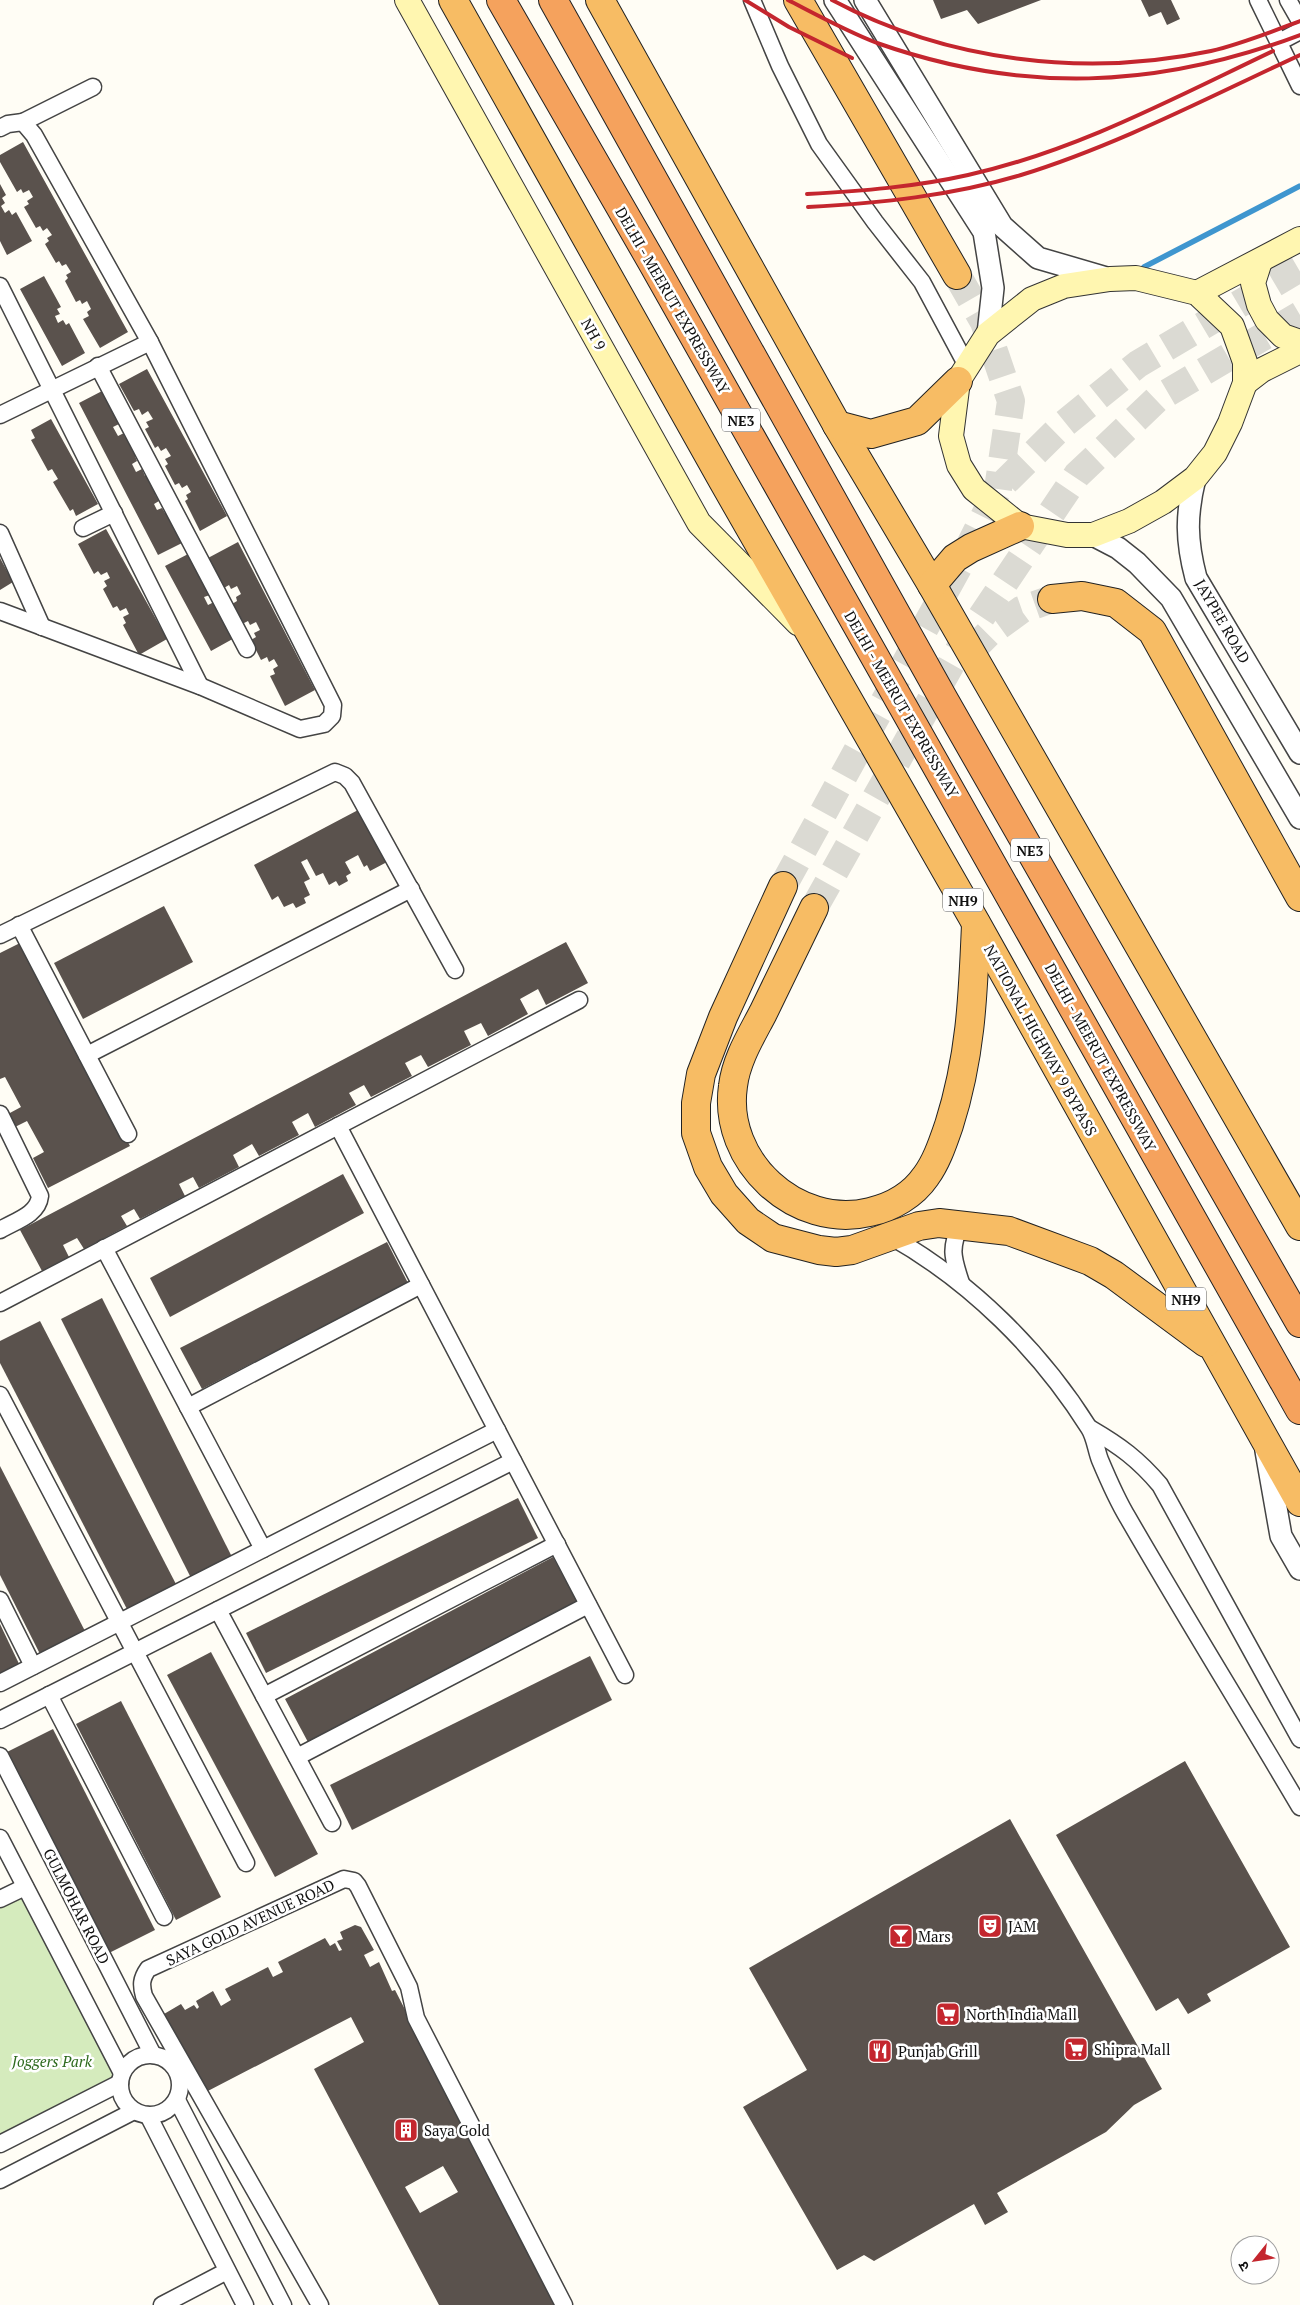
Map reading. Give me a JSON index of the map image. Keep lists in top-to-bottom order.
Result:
{
  "streets": {
    "highway": [
      "DELHI - MEERUT EXPRESSWAY",
      "NE3",
      "NH9",
      "NATIONAL HIGHWAY 9 BYPASS"
    ],
    "main road": ["NH 9"],
    "street": ["JAYPEE ROAD", "GULMOHAR ROAD", "SAYA GOLD AVENUE ROAD"]
  },
  "crossings": [
    ["NH 9", "NH9"],
    ["NH 9", "NATIONAL HIGHWAY 9 BYPASS"],
    ["NH9", "NATIONAL HIGHWAY 9 BYPASS"]
  ],
  "parks": ["Joggers Park"],
  "places": {
    "theatre": ["JAM"],
    "bar": ["Mars"],
    "supermarket": ["North India Mall", "Shipra Mall"],
    "restaurant": ["Punjab Grill"],
    "building": ["Saya Gold"]
  },
  "north": "bottom left"
}
